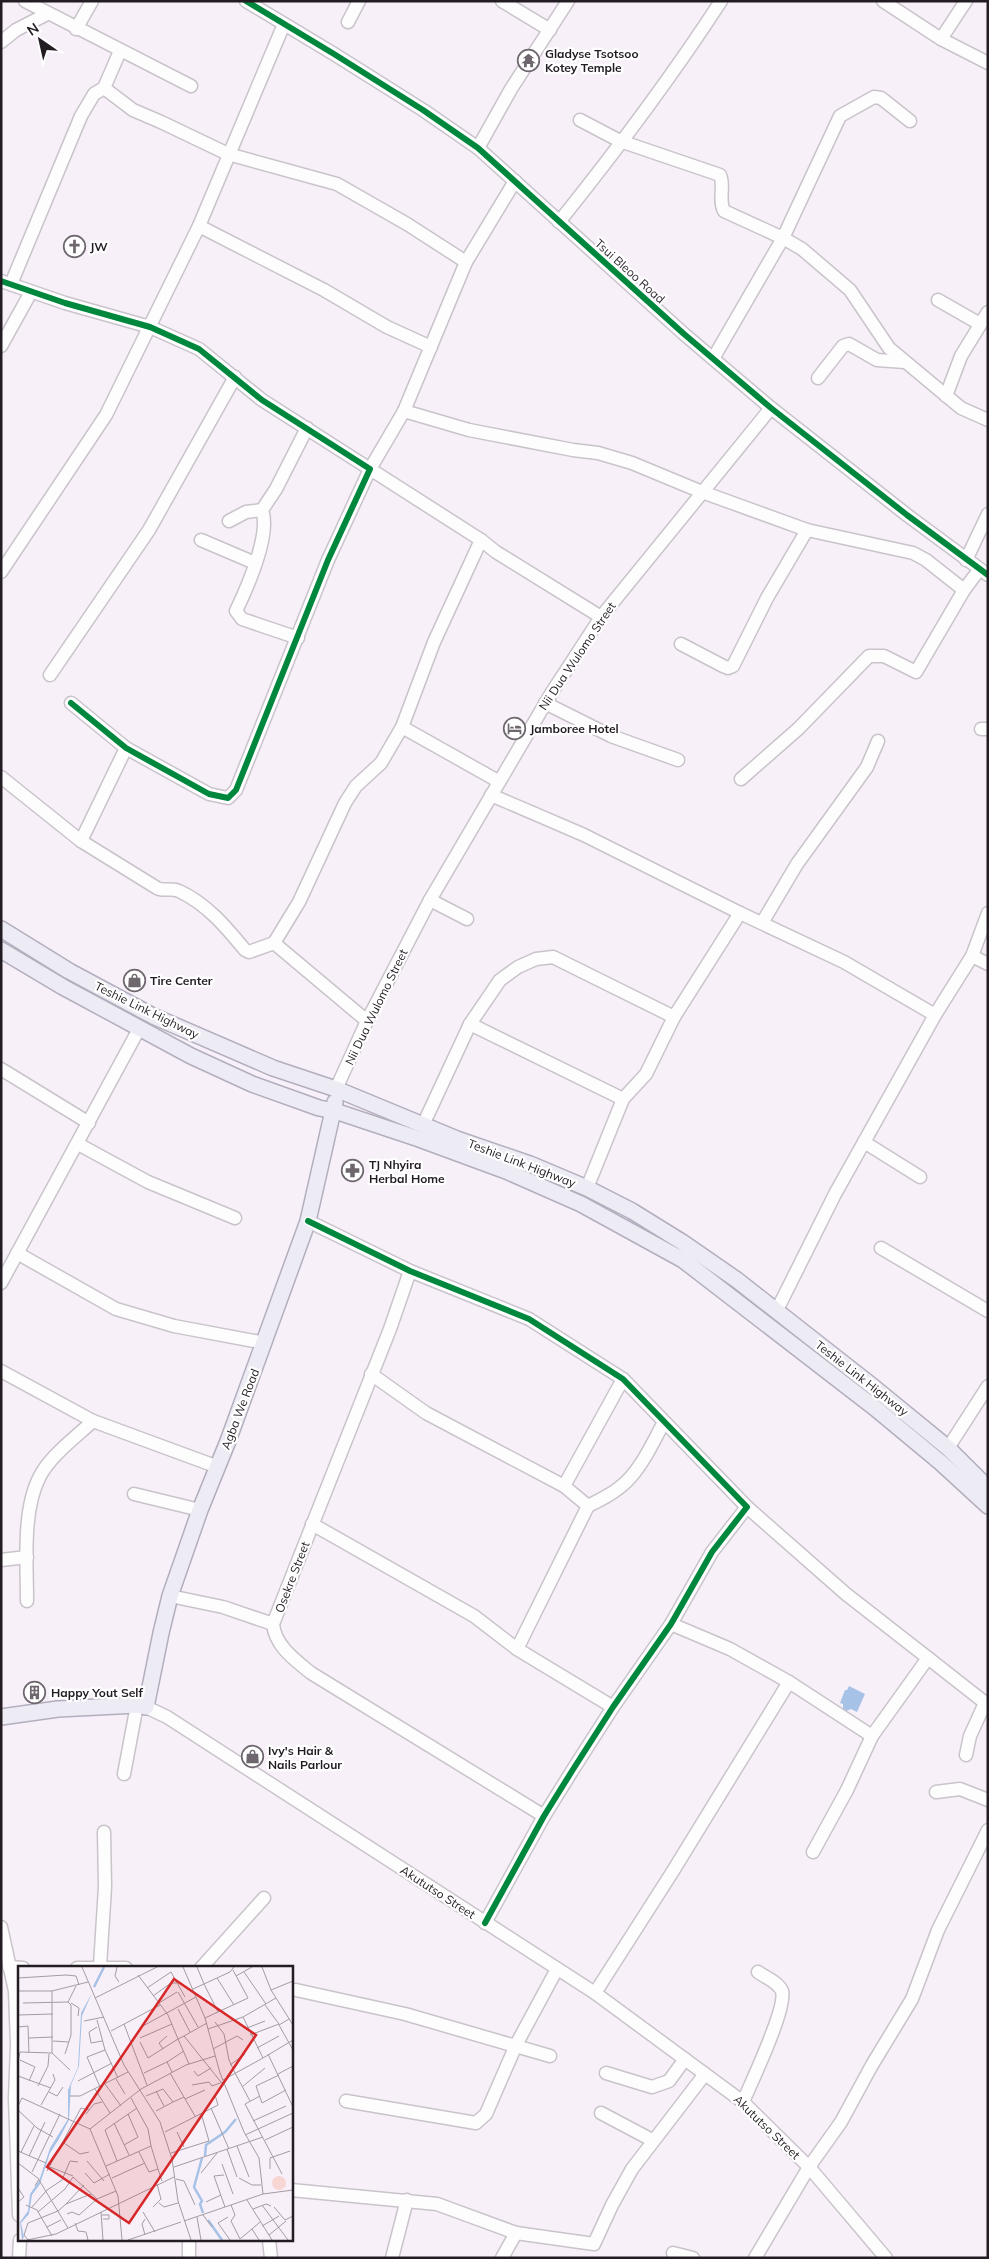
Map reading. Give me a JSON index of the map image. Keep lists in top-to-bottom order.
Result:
{
  "streets": {
    "main road": ["Teshie Link Highway", "Agba We Road", "Akututso Street"],
    "street": ["Tsui Bleoo Road", "Nii Dua Wulomo Street", "Osekre Street"]
  },
  "crossings": [
    ["Tsui Bleoo Road", "Nii Dua Wulomo Street"],
    ["Nii Dua Wulomo Street", "Teshie Link Highway"],
    ["Nii Dua Wulomo Street", "Agba We Road"],
    ["Teshie Link Highway", "Agba We Road"],
    ["Agba We Road", "Akututso Street"]
  ],
  "places": {
    "temple": ["Gladyse Tsotsoo Kotey Temple"],
    "church": ["JW"],
    "hotel": ["Jamboree Hotel"],
    "shop": ["Tire Center", "Ivy's Hair & Nails Parlour"],
    "pharmacy": ["TJ Nhyira Herbal Home"],
    "building": ["Happy Yout Self"]
  },
  "north": "top left"
}
